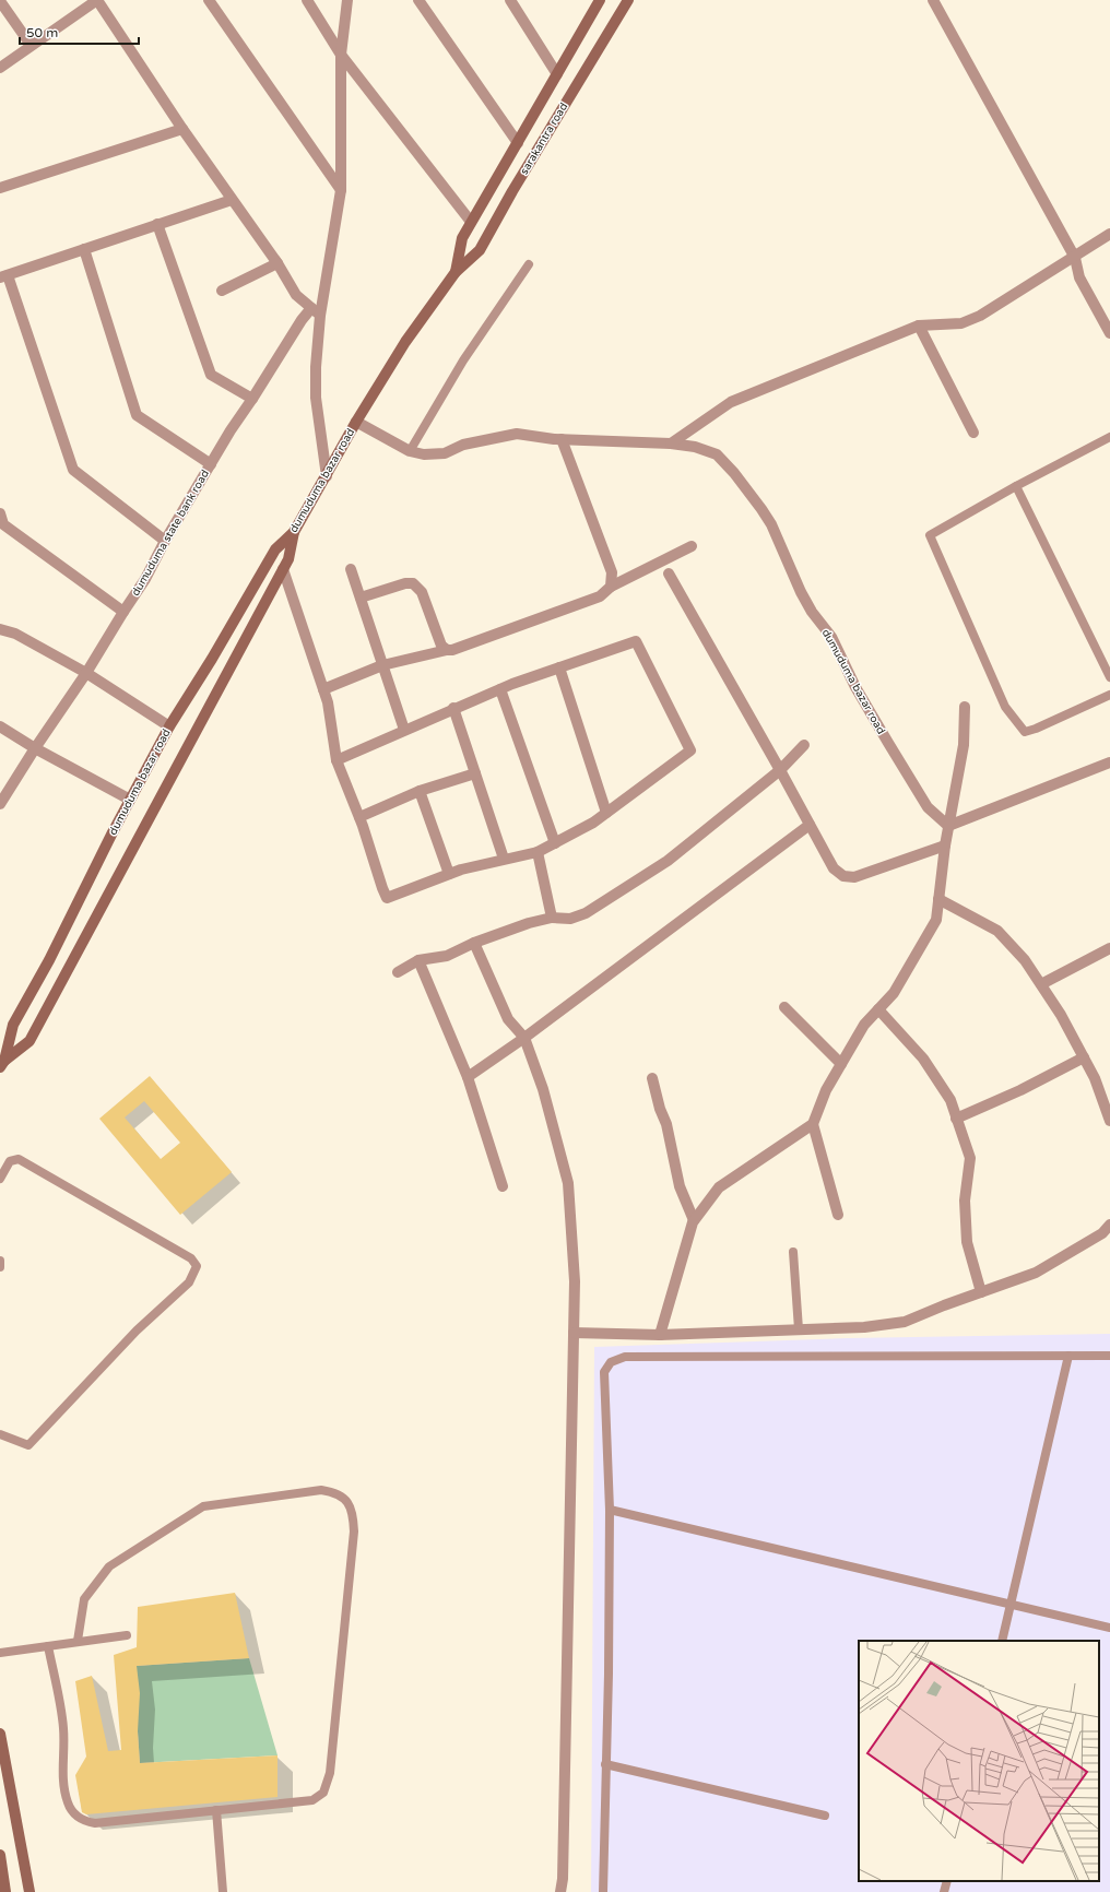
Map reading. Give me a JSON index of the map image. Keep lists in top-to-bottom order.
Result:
{
  "streets": {
    "street": ["sarakantra road", "dumuduma bazar road", "dumuduma state bank road"]
  },
  "crossings": [
    ["sarakantra road", "dumuduma bazar road"]
  ],
  "scale_bar": "50 m"
}
